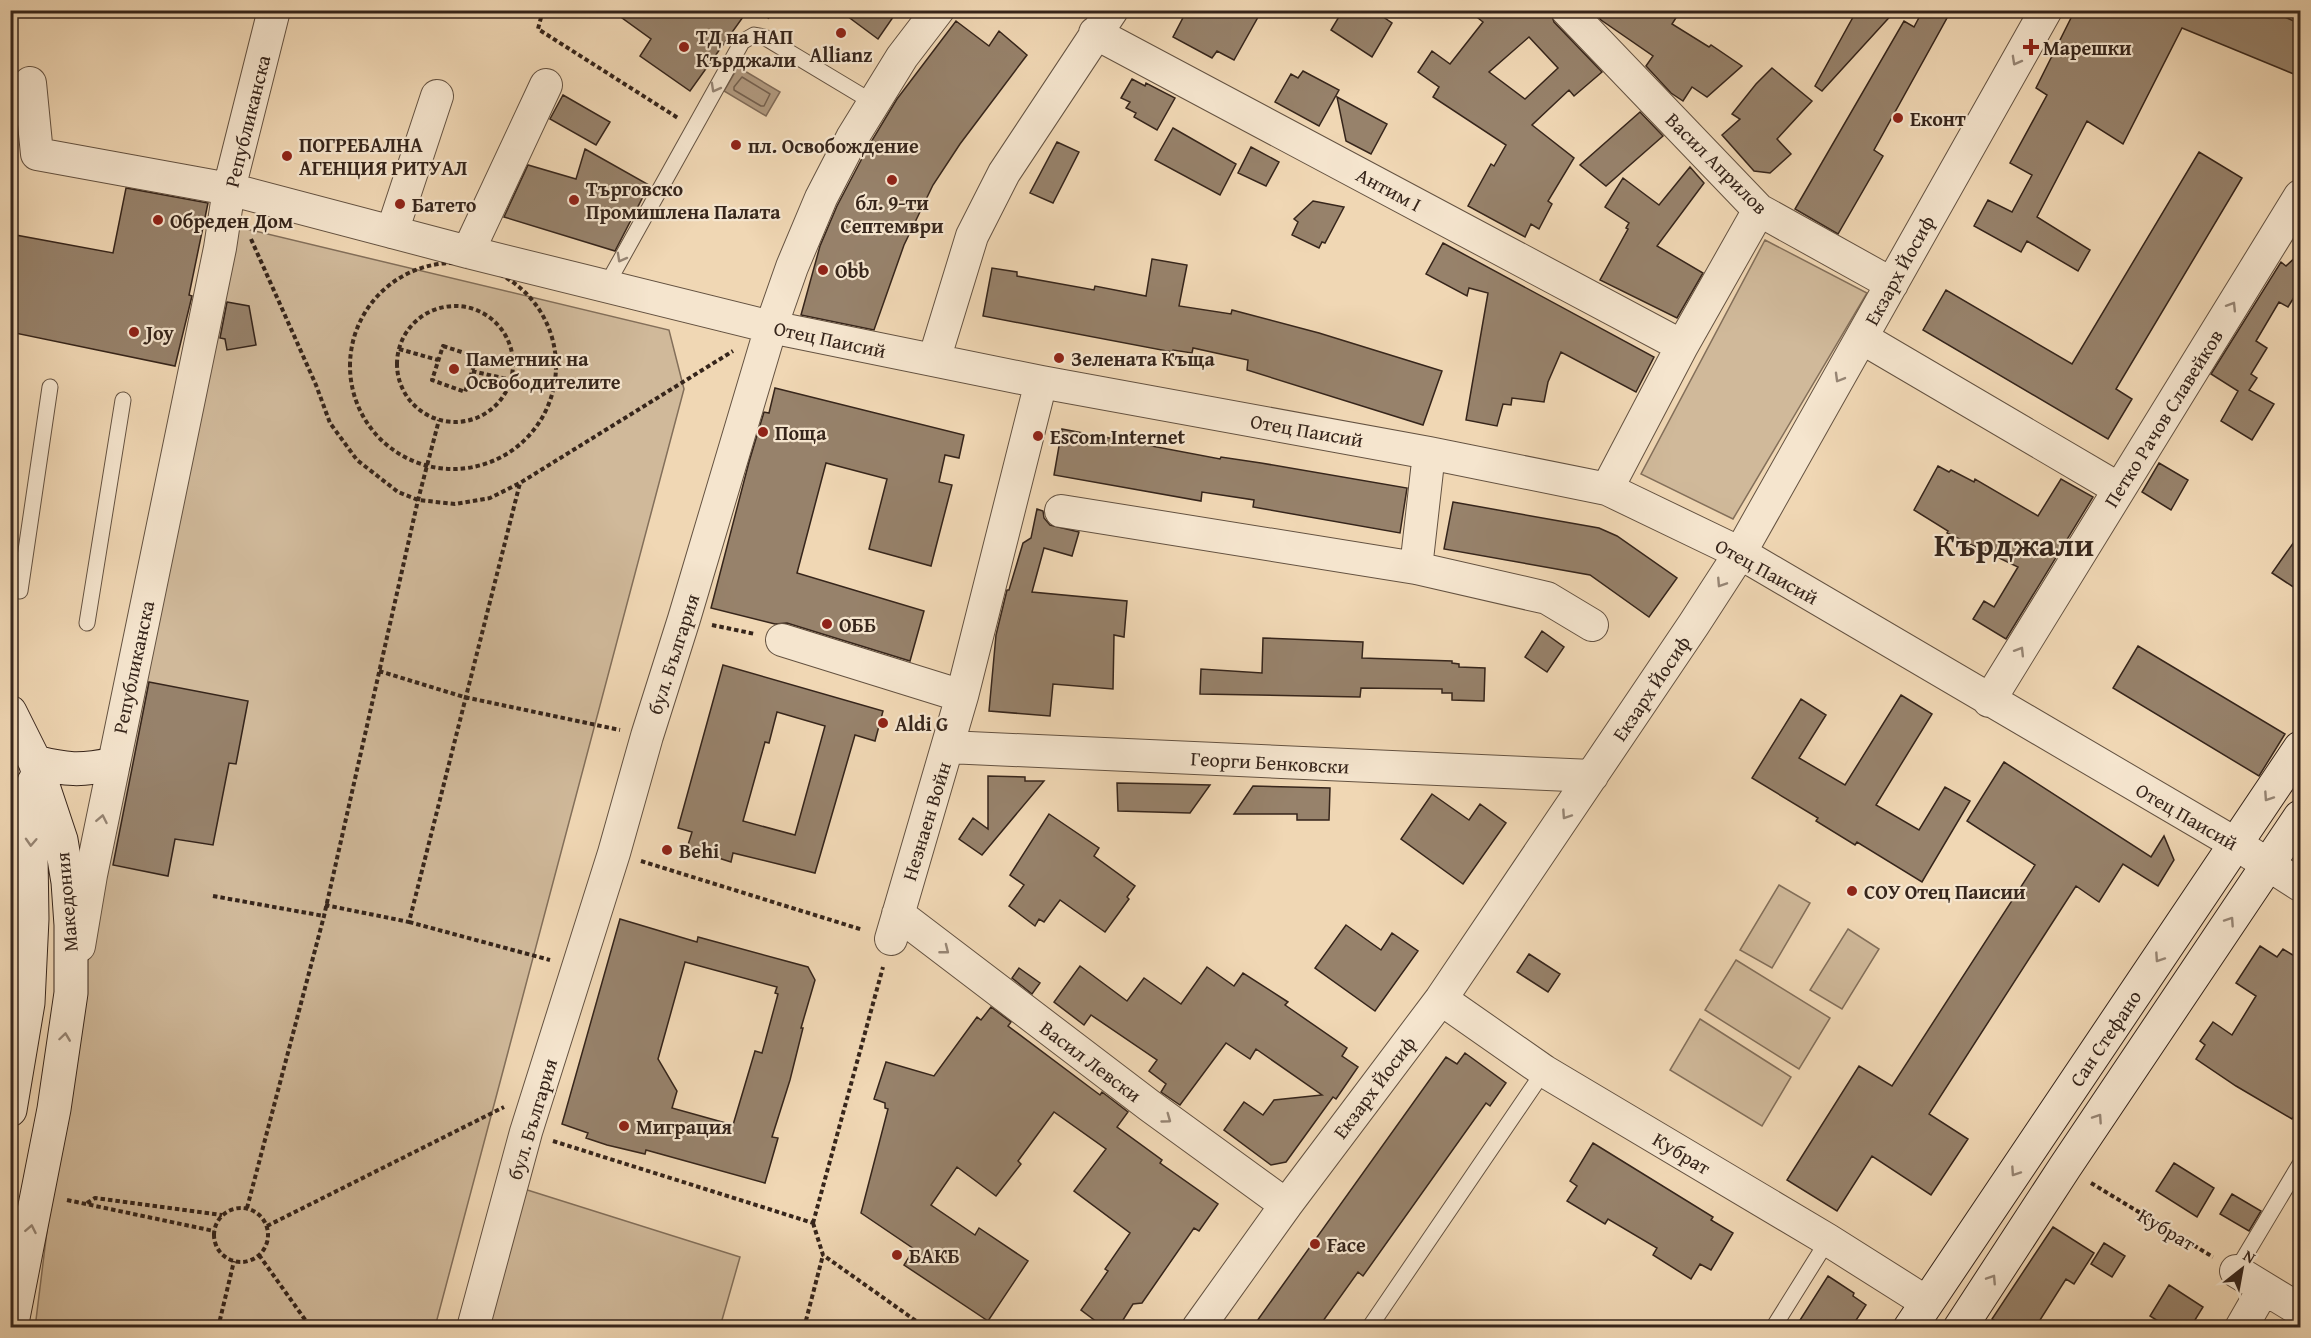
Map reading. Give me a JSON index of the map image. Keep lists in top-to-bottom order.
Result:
{
  "streets": {
    "main road": ["Републиканска", "Македония", "Сан Стефано"],
    "street": [
      "Васил Априлов",
      "Антим I",
      "Екзарх Йосиф",
      "Отец Паисий",
      "Петко Рачов Славейков",
      "бул. България",
      "Георги Бенковски",
      "Незнаен Войн",
      "Васил Левски",
      "Кубрат"
    ]
  },
  "crossings": [
    ["Републиканска", "Отец Паисий"],
    ["Републиканска", "Македония"],
    ["Васил Априлов", "Екзарх Йосиф"],
    ["Екзарх Йосиф", "Отец Паисий"],
    ["Екзарх Йосиф", "Георги Бенковски"],
    ["Екзарх Йосиф", "Васил Левски"],
    ["Екзарх Йосиф", "Кубрат"],
    ["Отец Паисий", "Петко Рачов Славейков"],
    ["Отец Паисий", "бул. България"],
    ["Отец Паисий", "Незнаен Войн"],
    ["Отец Паисий", "Сан Стефано"],
    ["Георги Бенковски", "Незнаен Войн"],
    ["Незнаен Войн", "Васил Левски"],
    ["Сан Стефано", "Кубрат"]
  ],
  "one_way": [
    "Републиканска",
    "Екзарх Йосиф",
    "Петко Рачов Славейков",
    "Васил Левски"
  ],
  "districts": ["Кърджали"],
  "places": {
    "other": [
      "Allianz",
      "ТД на НАП Кърджали",
      "Еконт",
      "пл. Освобождение",
      "ПОГРЕБАЛНА АГЕНЦИЯ РИТУАЛ",
      "бл. 9-ти Септември",
      "Търговско Промишлена Палата",
      "Батето",
      "Обреден Дом",
      "Obb",
      "Joy",
      "Зелената Къща",
      "Паметник на Освободителите",
      "Поща",
      "Escom Internet",
      "ОББ",
      "Aldi G",
      "Behi",
      "СОУ Отец Паисии",
      "Миграция",
      "Face",
      "БАКБ"
    ],
    "health": ["Марешки"]
  },
  "north": "top right"
}
